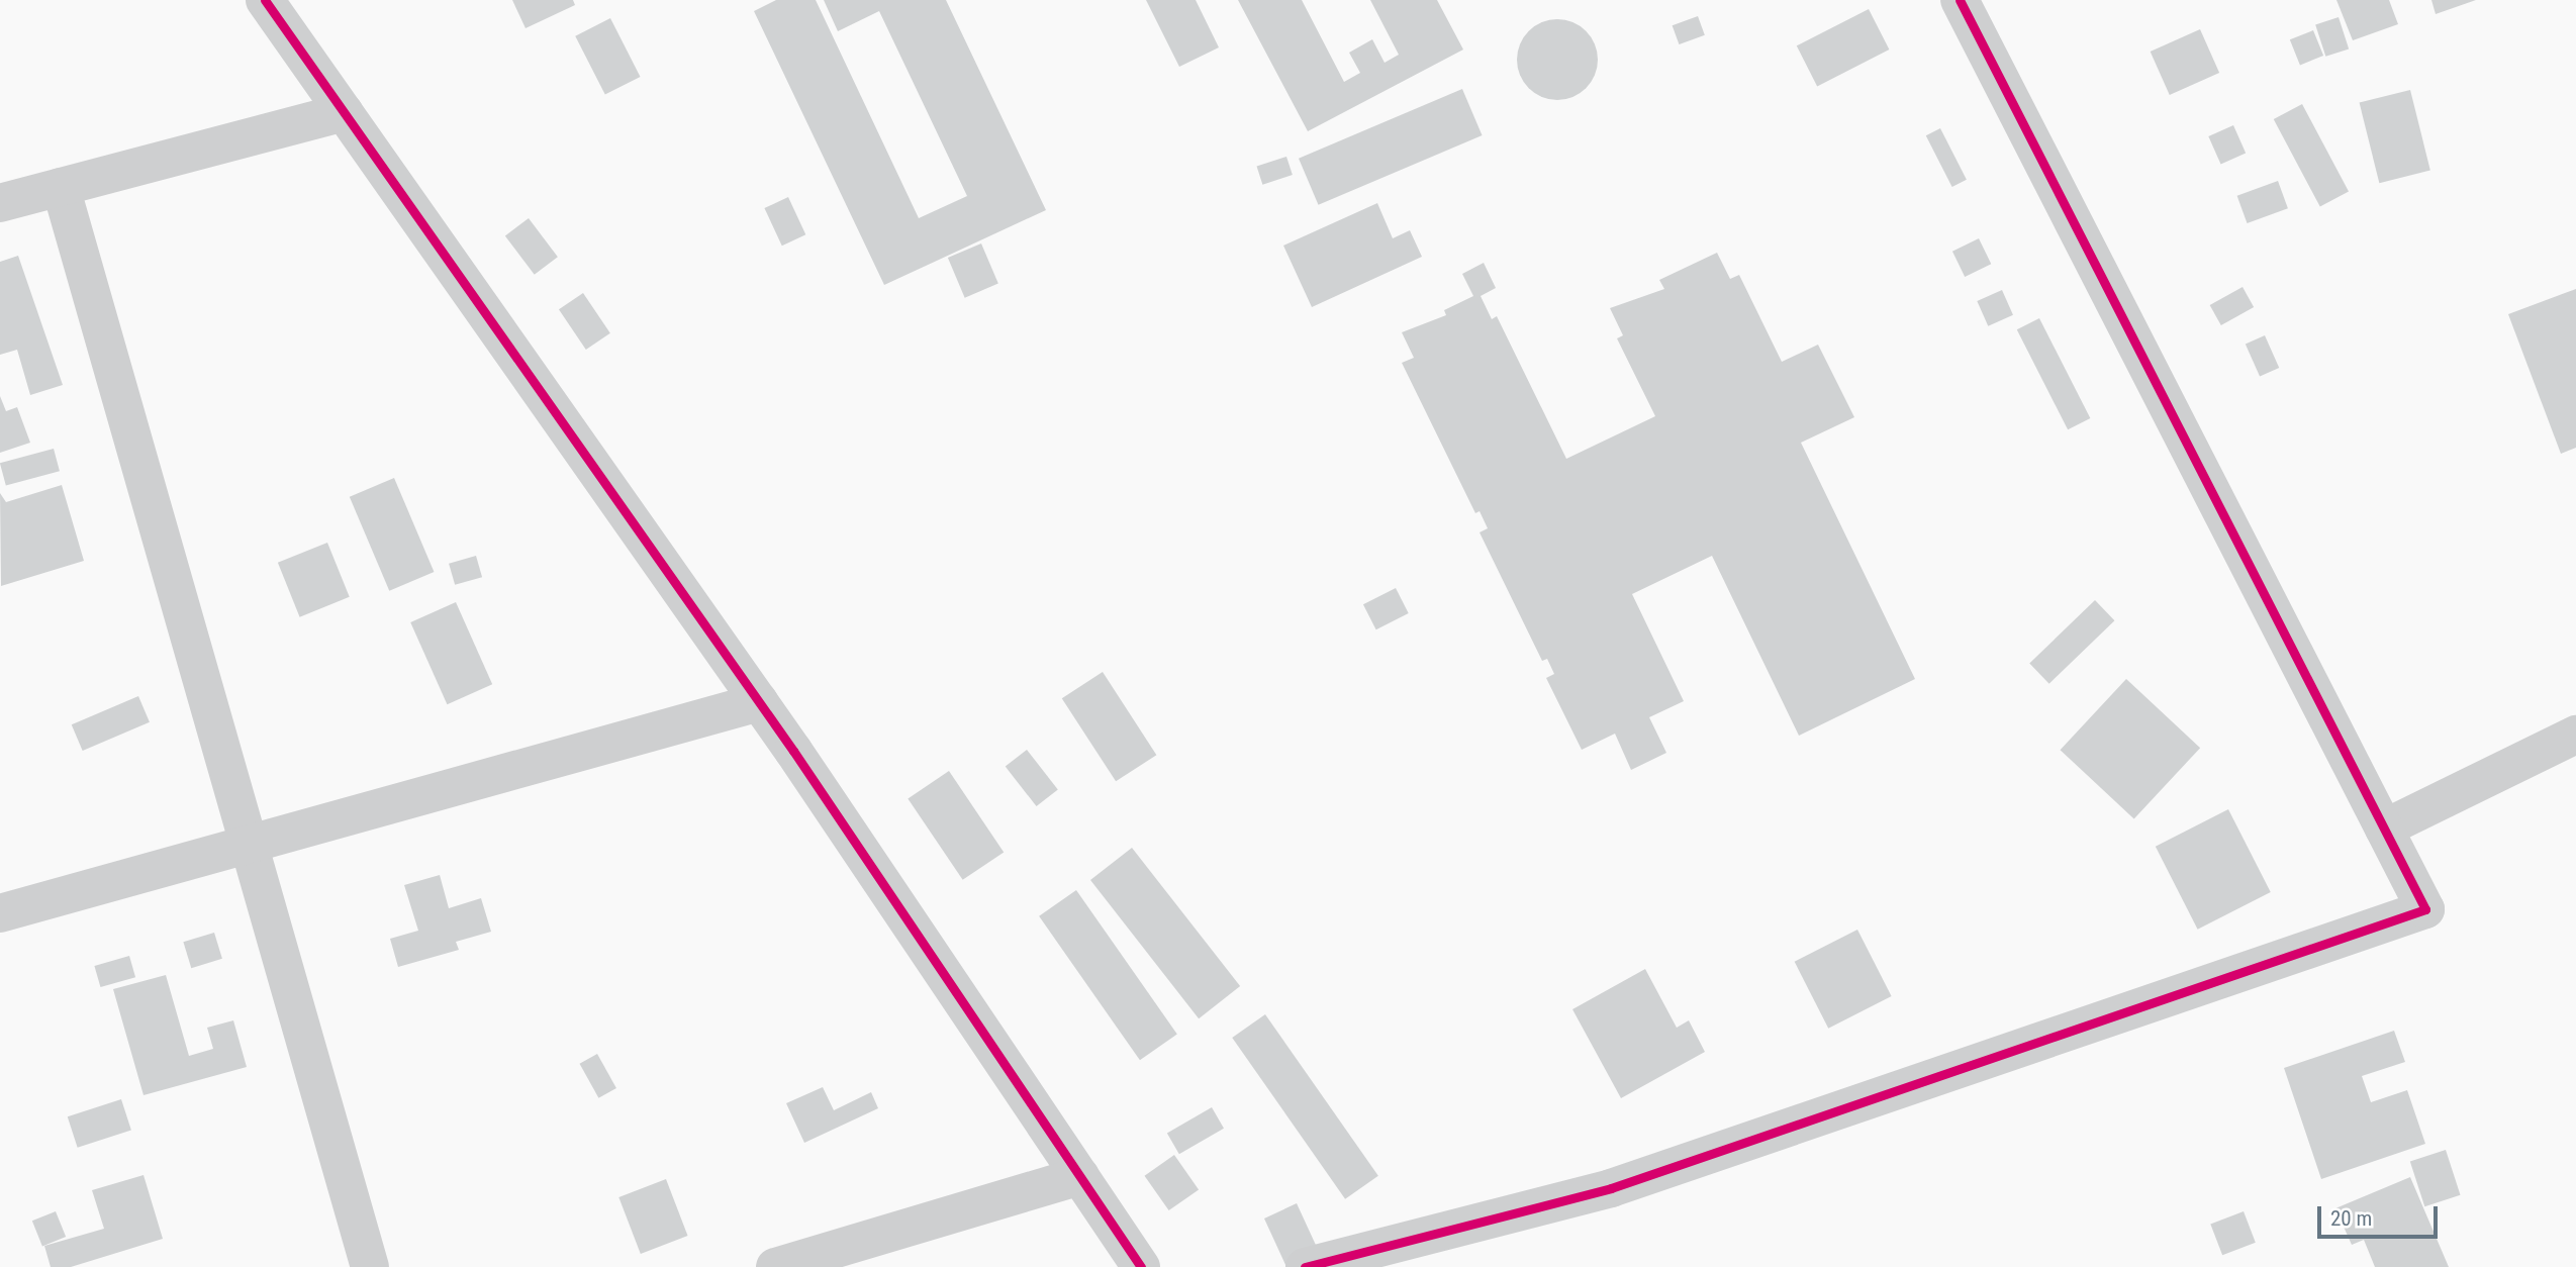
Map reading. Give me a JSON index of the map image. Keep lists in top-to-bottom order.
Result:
{
  "scale_bar": "20 m"
}
